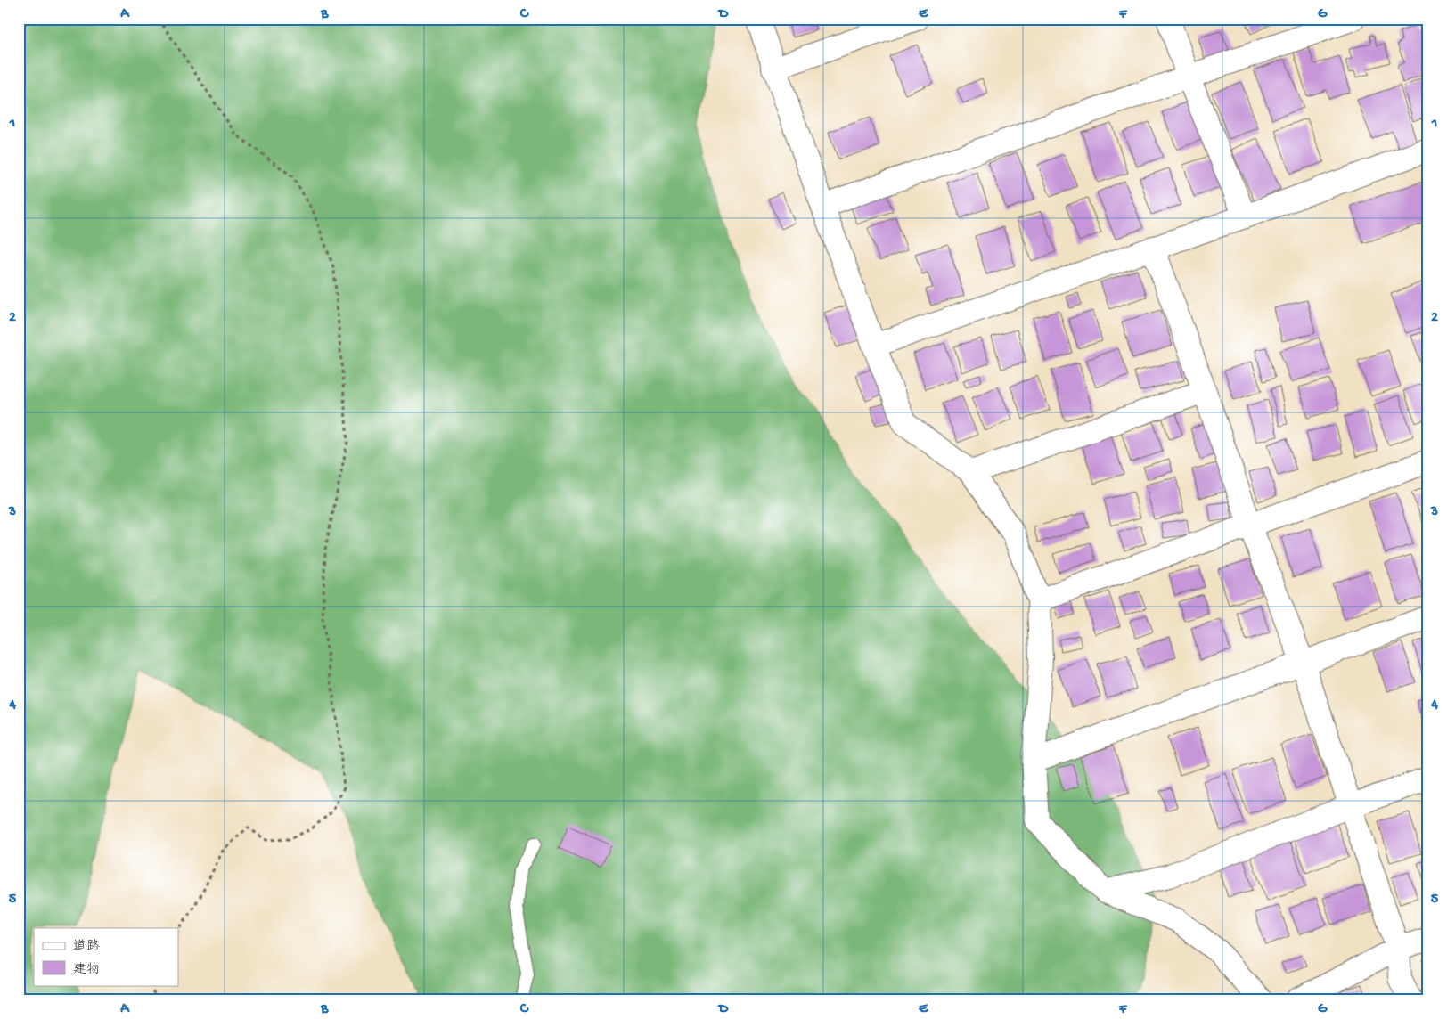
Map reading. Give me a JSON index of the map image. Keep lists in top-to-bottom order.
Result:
{
  "legend": ["道路", "建物"],
  "grid": {
    "columns": [
      "A",
      "B",
      "C",
      "D",
      "E",
      "F",
      "G"
    ],
    "rows": [
      "1",
      "2",
      "3",
      "4",
      "5"
    ]
  }
}
